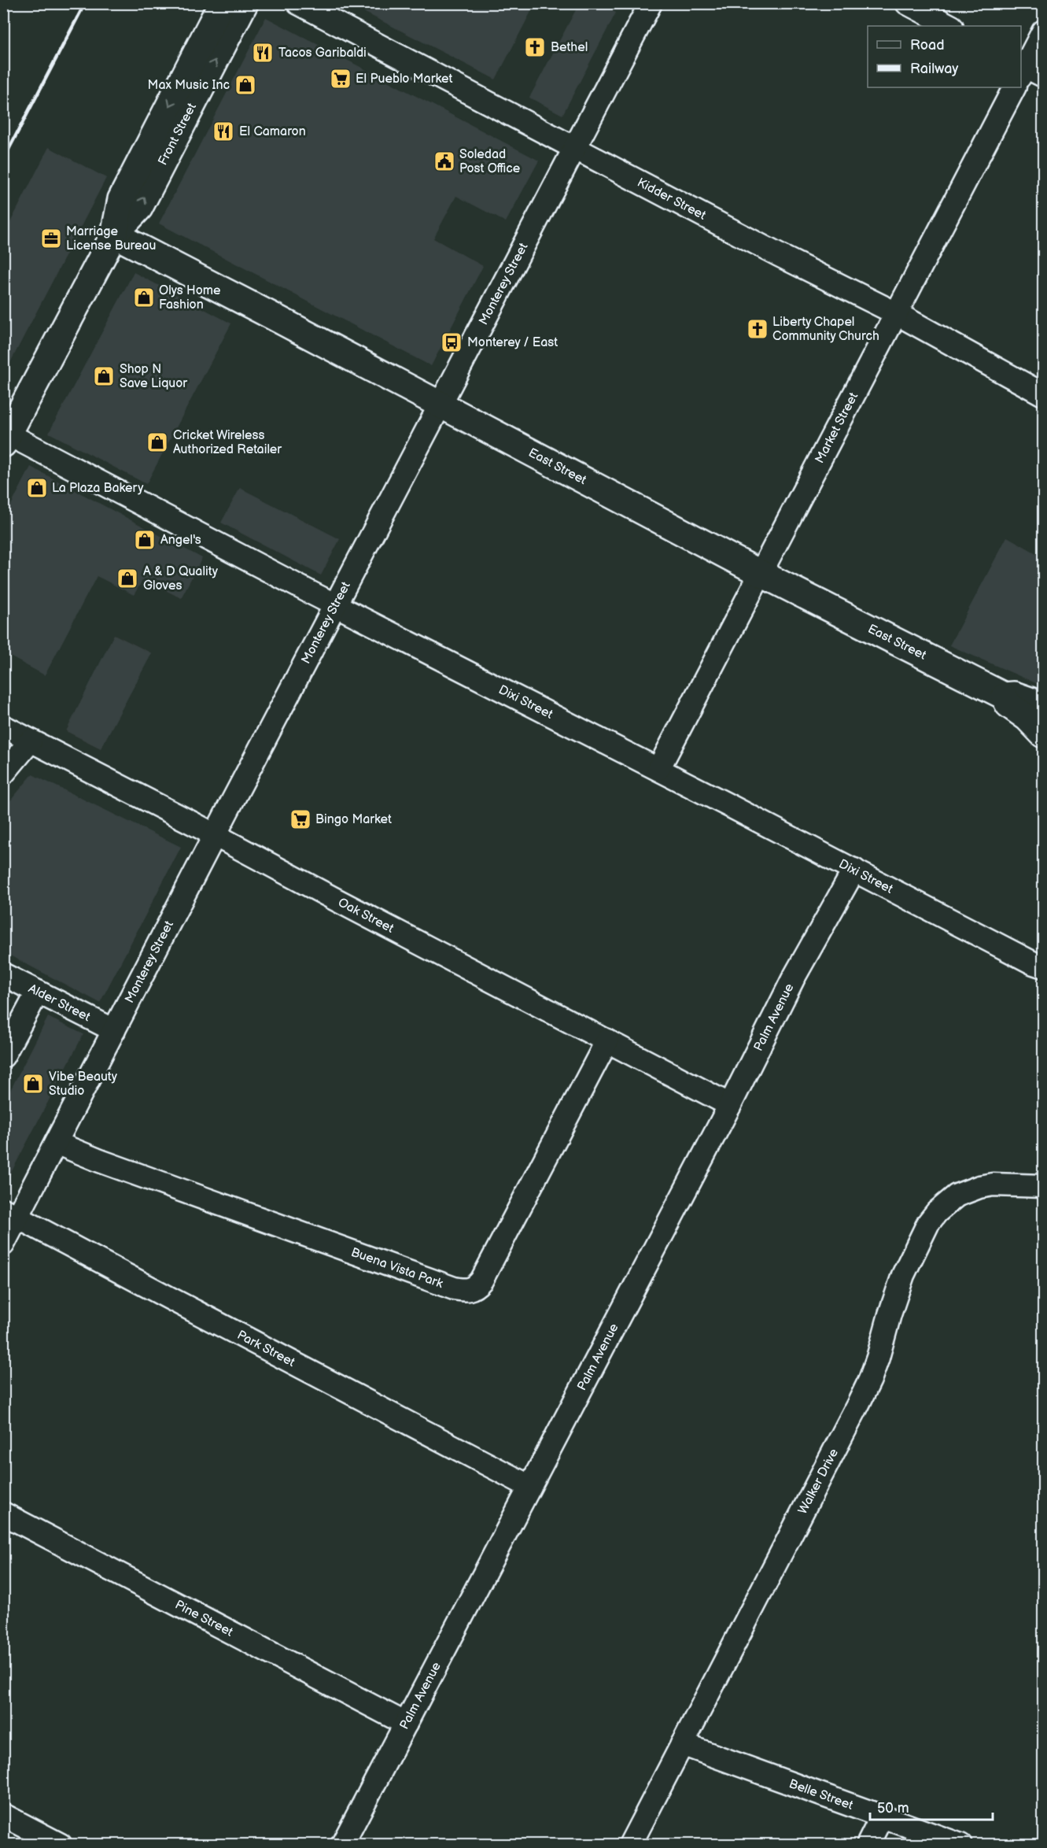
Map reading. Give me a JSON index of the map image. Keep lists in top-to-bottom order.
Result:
{
  "streets": {
    "main road": ["Front Street", "East Street"],
    "street": [
      "Kidder Street",
      "Monterey Street",
      "Market Street",
      "Dixi Street",
      "Oak Street",
      "Alder Street",
      "Palm Avenue",
      "Buena Vista Park",
      "Park Street",
      "Walker Drive",
      "Pine Street",
      "Belle Street"
    ]
  },
  "crossings": [
    ["Front Street", "East Street"],
    ["Front Street", "Dixi Street"],
    ["Kidder Street", "Monterey Street"],
    ["Kidder Street", "Market Street"],
    ["Monterey Street", "East Street"],
    ["Monterey Street", "Dixi Street"],
    ["Monterey Street", "Oak Street"],
    ["Monterey Street", "Alder Street"],
    ["Monterey Street", "Buena Vista Park"],
    ["Monterey Street", "Park Street"],
    ["Market Street", "East Street"],
    ["Market Street", "Dixi Street"],
    ["Dixi Street", "Palm Avenue"],
    ["Oak Street", "Palm Avenue"],
    ["Oak Street", "Buena Vista Park"],
    ["Palm Avenue", "Park Street"],
    ["Palm Avenue", "Pine Street"],
    ["Walker Drive", "Belle Street"]
  ],
  "places": {
    "church": ["Bethel", "Liberty Chapel Community Church"],
    "restaurant": ["Tacos Garibaldi", "El Camaron"],
    "supermarket": ["El Pueblo Market", "Bingo Market"],
    "shop": [
      "Max Music Inc",
      "Olys Home Fashion",
      "Shop N Save Liquor",
      "Cricket Wireless Authorized Retailer",
      "La Plaza Bakery",
      "Angel's",
      "A & D Quality Gloves",
      "Vibe Beauty Studio"
    ],
    "public building": ["Soledad Post Office"],
    "office": ["Marriage License Bureau"],
    "bus stop": ["Monterey / East"]
  },
  "legend": ["Road", "Railway"],
  "scale_bar": "50 m"
}
